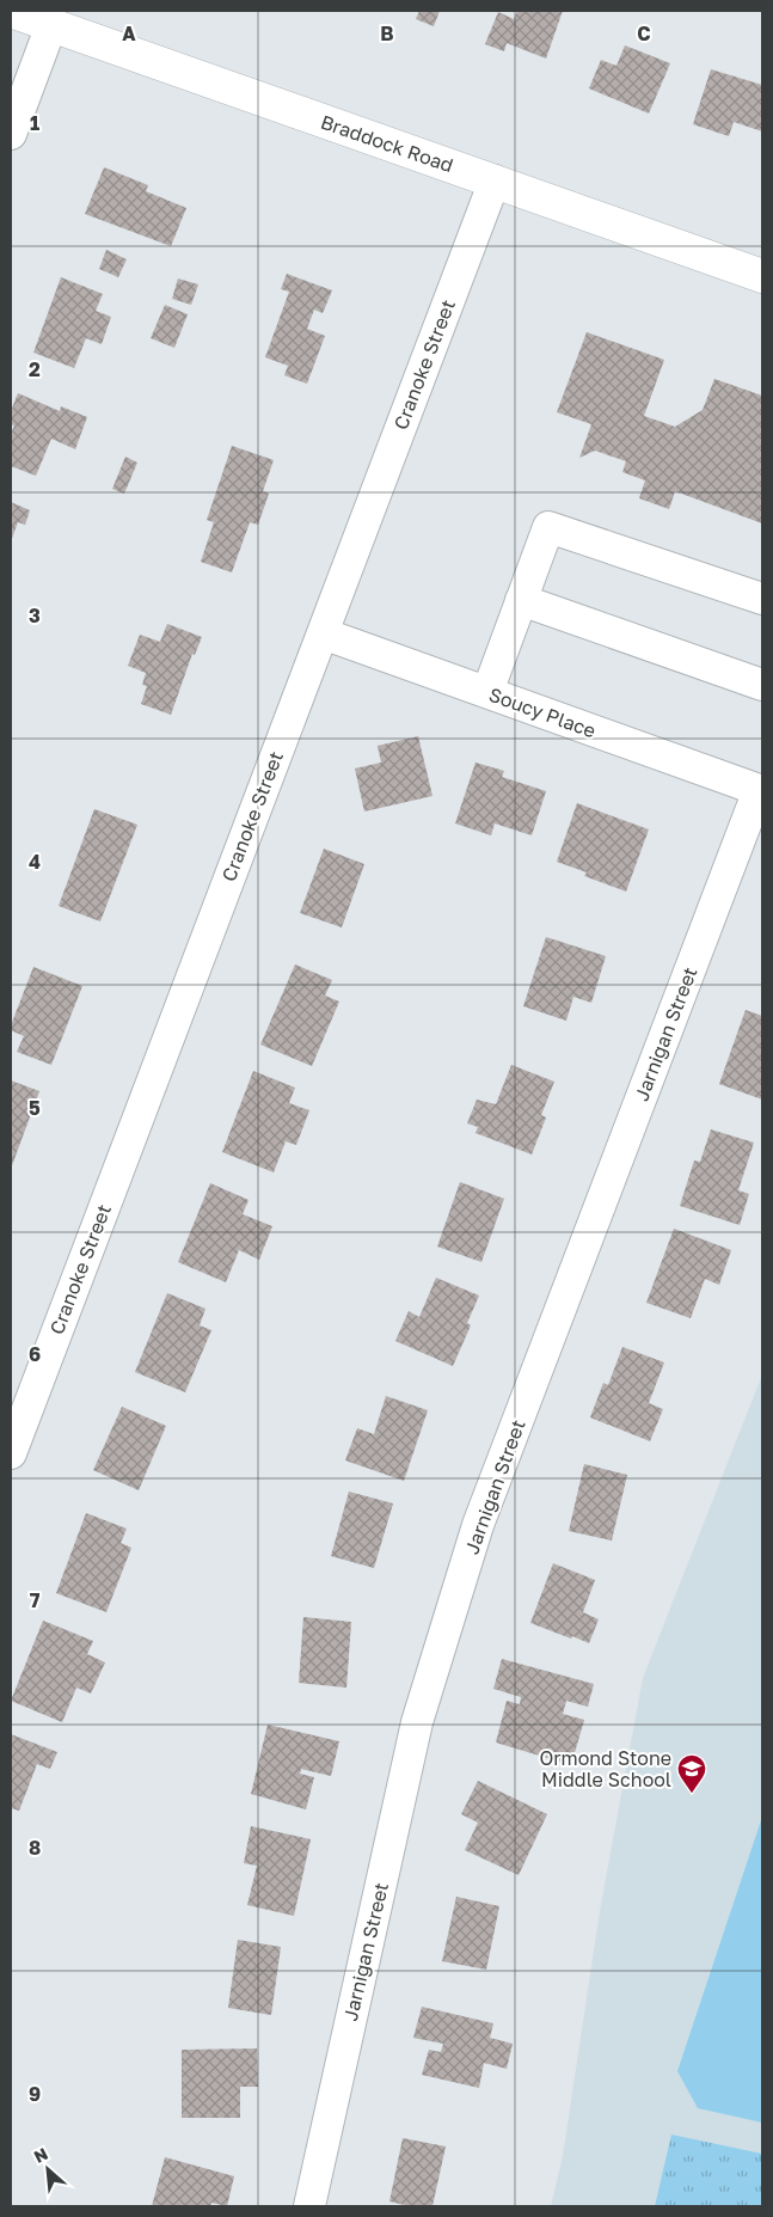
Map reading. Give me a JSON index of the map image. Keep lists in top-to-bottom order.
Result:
{
  "streets": {
    "main road": ["Braddock Road"],
    "street": ["Cranoke Street", "Soucy Place", "Jarnigan Street"]
  },
  "crossings": [
    ["Braddock Road", "Cranoke Street"],
    ["Cranoke Street", "Soucy Place"],
    ["Soucy Place", "Jarnigan Street"]
  ],
  "places": {
    "school or university": ["Ormond Stone Middle School"]
  },
  "north": "top left",
  "grid": {
    "columns": ["A", "B", "C"],
    "rows": [
      "1",
      "2",
      "3",
      "4",
      "5",
      "6",
      "7",
      "8",
      "9"
    ]
  }
}
